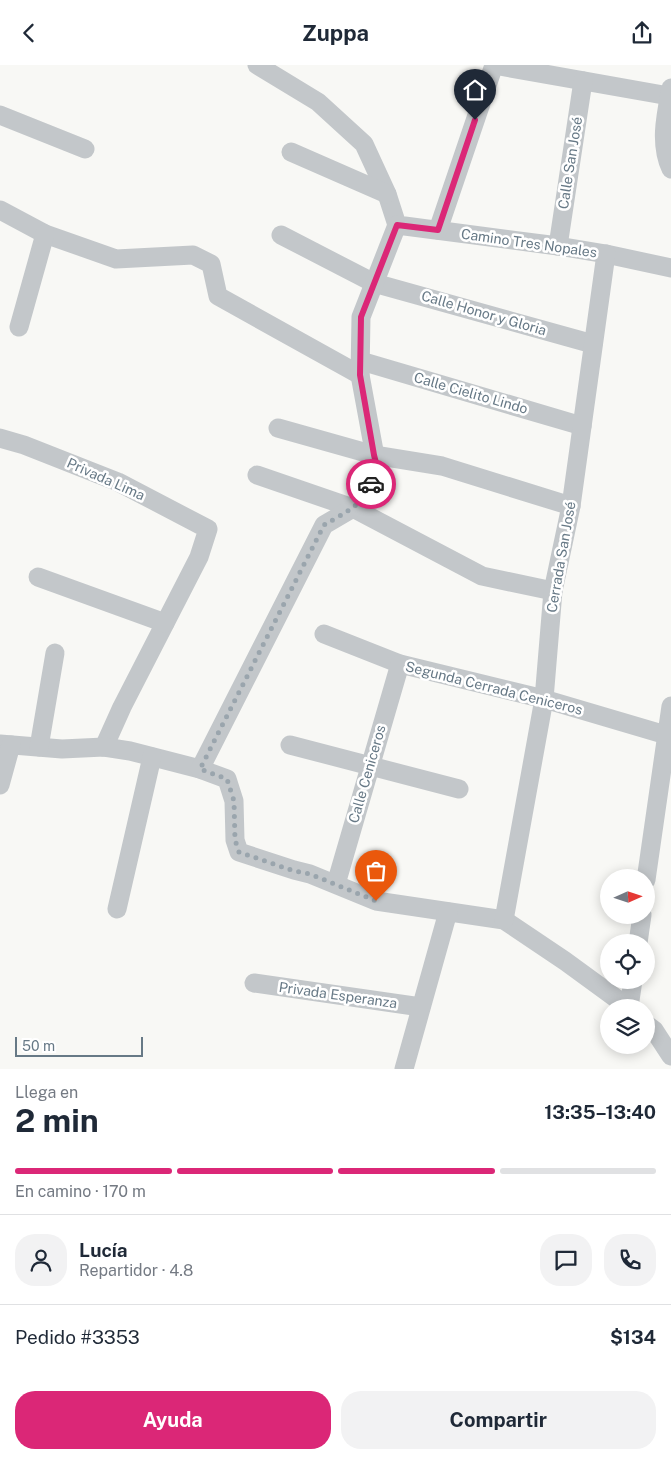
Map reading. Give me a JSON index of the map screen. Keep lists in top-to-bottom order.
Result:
{
  "streets": {
    "street": [
      "Calle San José",
      "Camino Tres Nopales",
      "Calle Honor y Gloria",
      "Calle Cielito Lindo",
      "Privada Lima",
      "Cerrada San José",
      "Segunda Cerrada Ceniceros",
      "Calle Ceniceros",
      "Privada Esperanza"
    ]
  },
  "crossings": [
    ["Calle San José", "Camino Tres Nopales"],
    ["Camino Tres Nopales", "Cerrada San José"],
    ["Calle Honor y Gloria", "Cerrada San José"],
    ["Calle Cielito Lindo", "Cerrada San José"],
    ["Cerrada San José", "Segunda Cerrada Ceniceros"],
    ["Segunda Cerrada Ceniceros", "Calle Ceniceros"]
  ],
  "scale_bar": "50 m",
  "north": "right",
  "page": {
    "header": "Zuppa",
    "scale": "50 m",
    "heading": ["2 min", "Llega en", "13:35–13:40"],
    "panel": [
      "Lucía",
      "Repartidor · 4.8",
      "Pedido #3353",
      "$134"
    ],
    "bar": "En camino · 170 m",
    "buttons": ["Ayuda", "Compartir"]
  }
}
